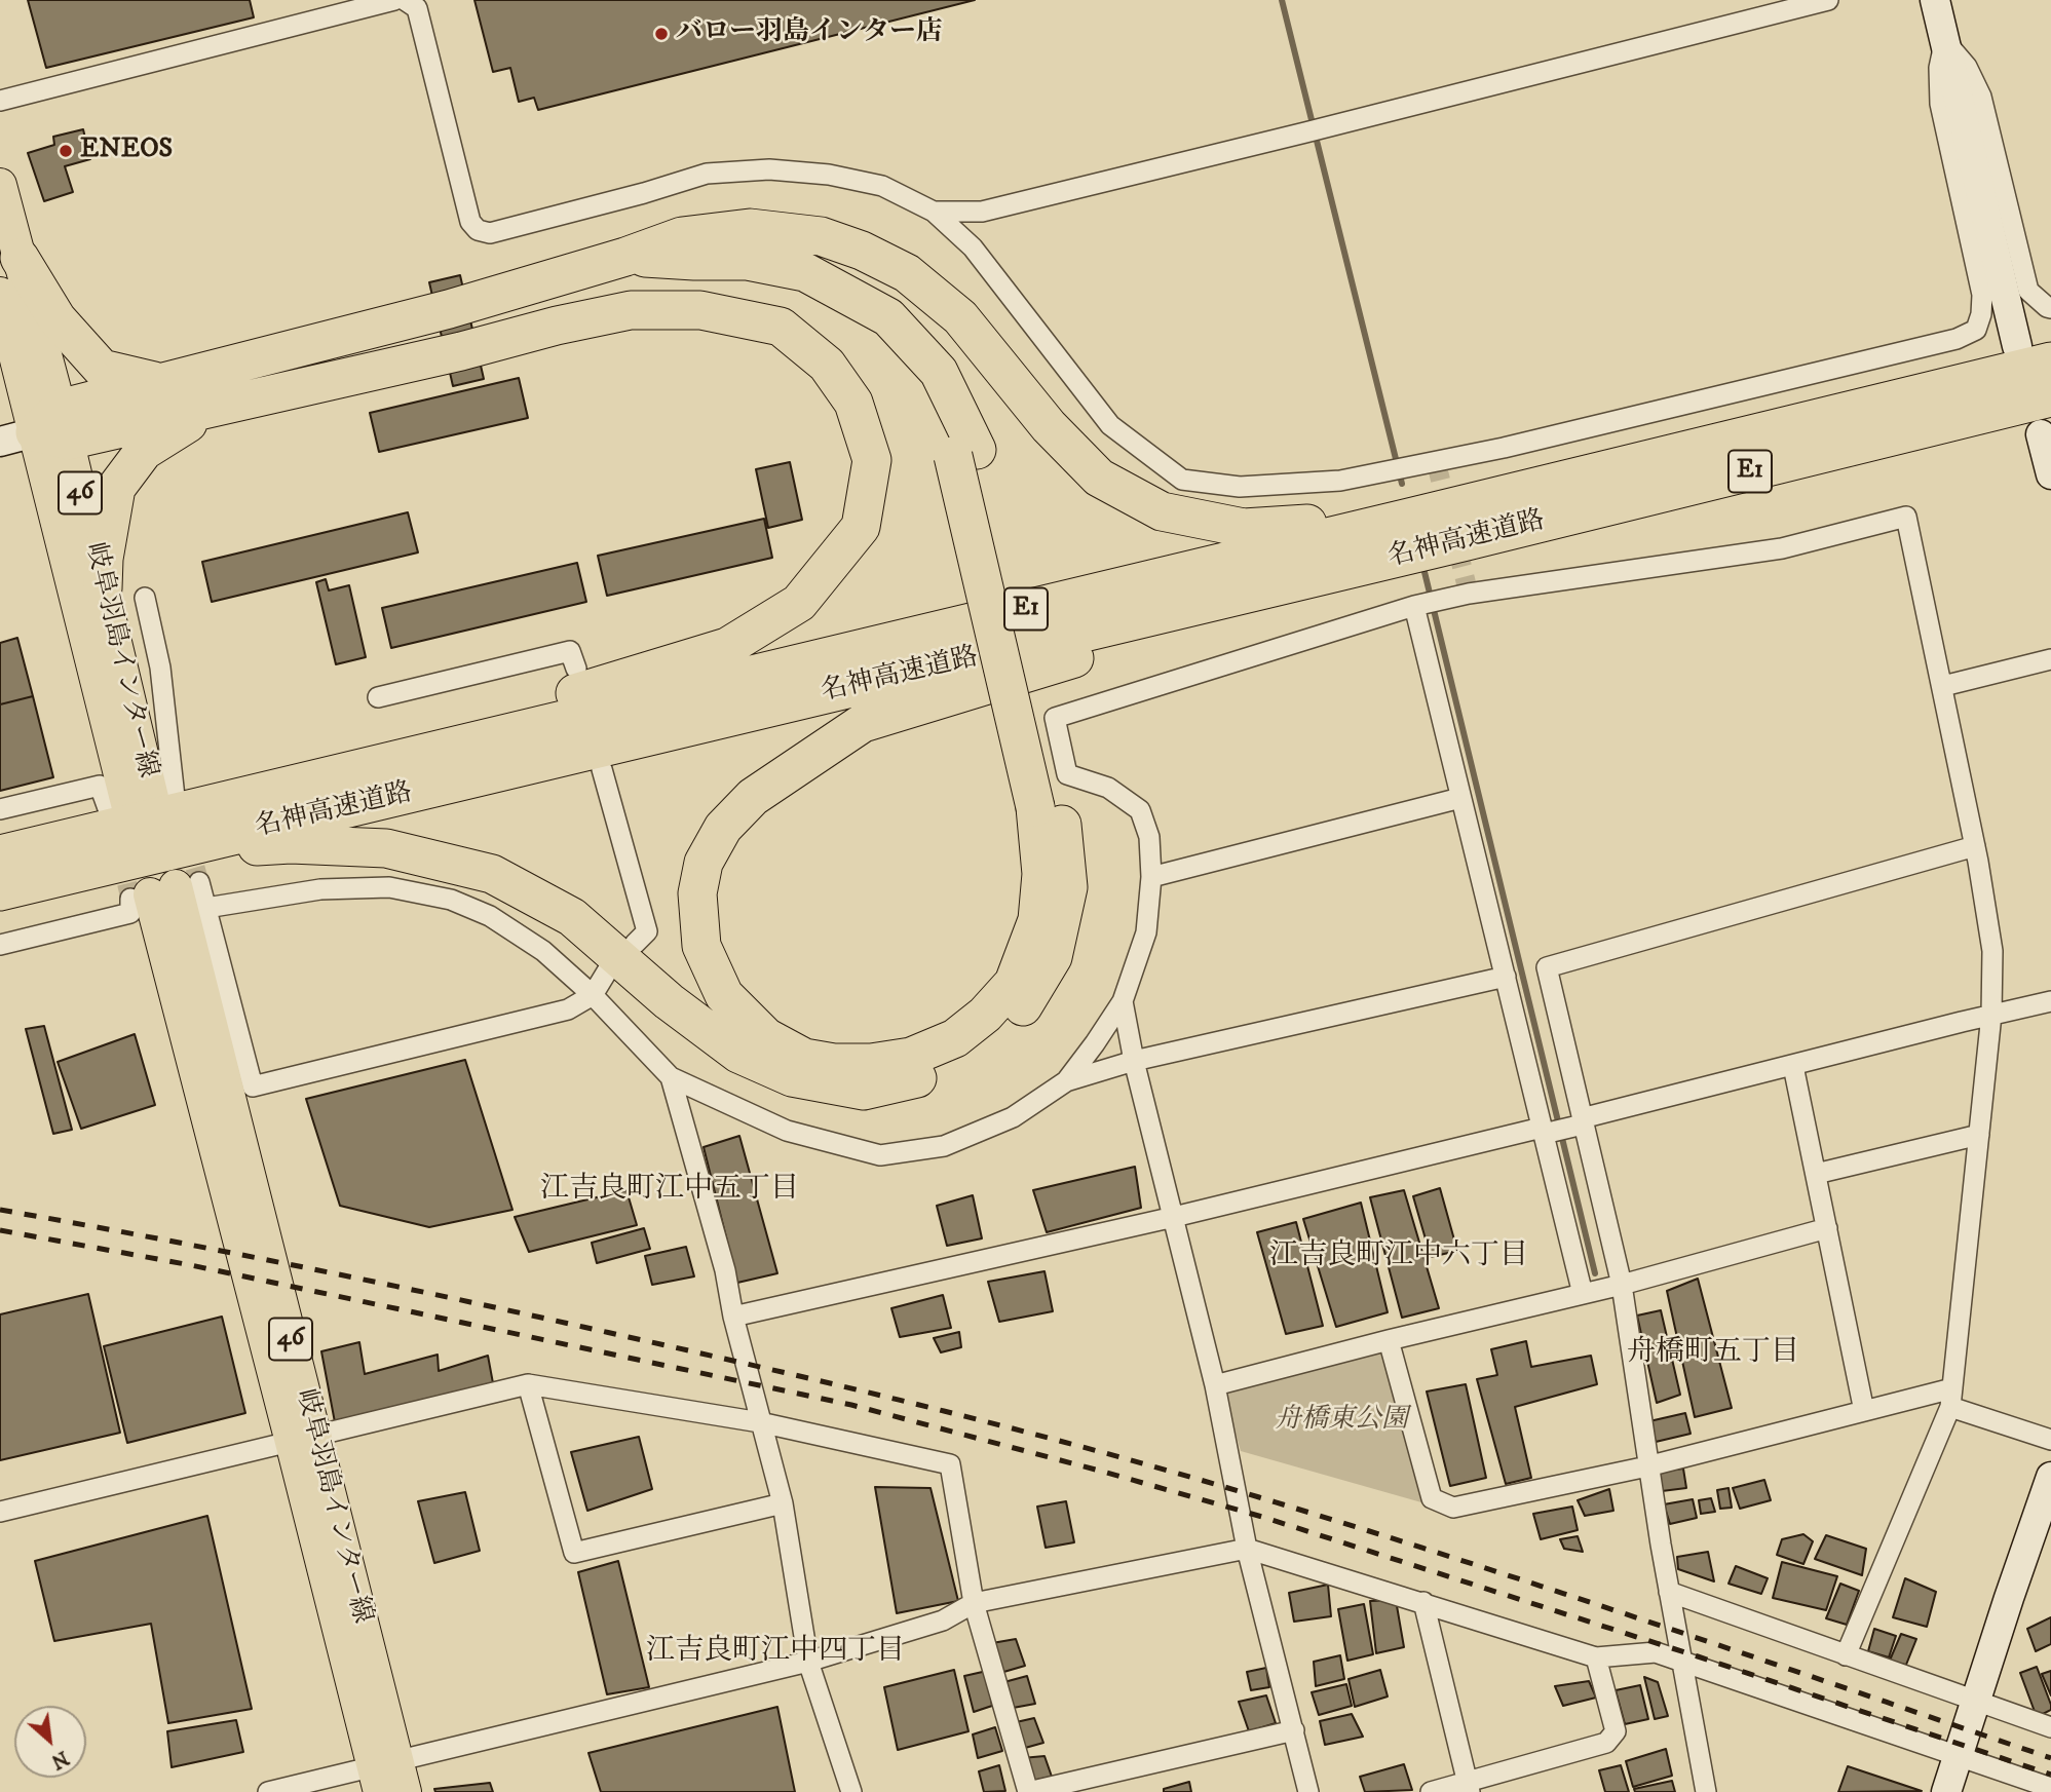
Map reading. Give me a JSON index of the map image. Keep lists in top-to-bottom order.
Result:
{
  "streets": {
    "highway": ["E1", "名神高速道路"],
    "main road": ["46", "岐阜羽島インター線"]
  },
  "crossings": [
    ["名神高速道路", "岐阜羽島インター線"]
  ],
  "districts": [
    "江吉良町江中五丁目",
    "江吉良町江中六丁目",
    "舟橋町五丁目",
    "江吉良町江中四丁目"
  ],
  "parks": ["舟橋東公園"],
  "places": ["バロー羽島インター店", "ENEOS"],
  "north": "bottom right"
}
